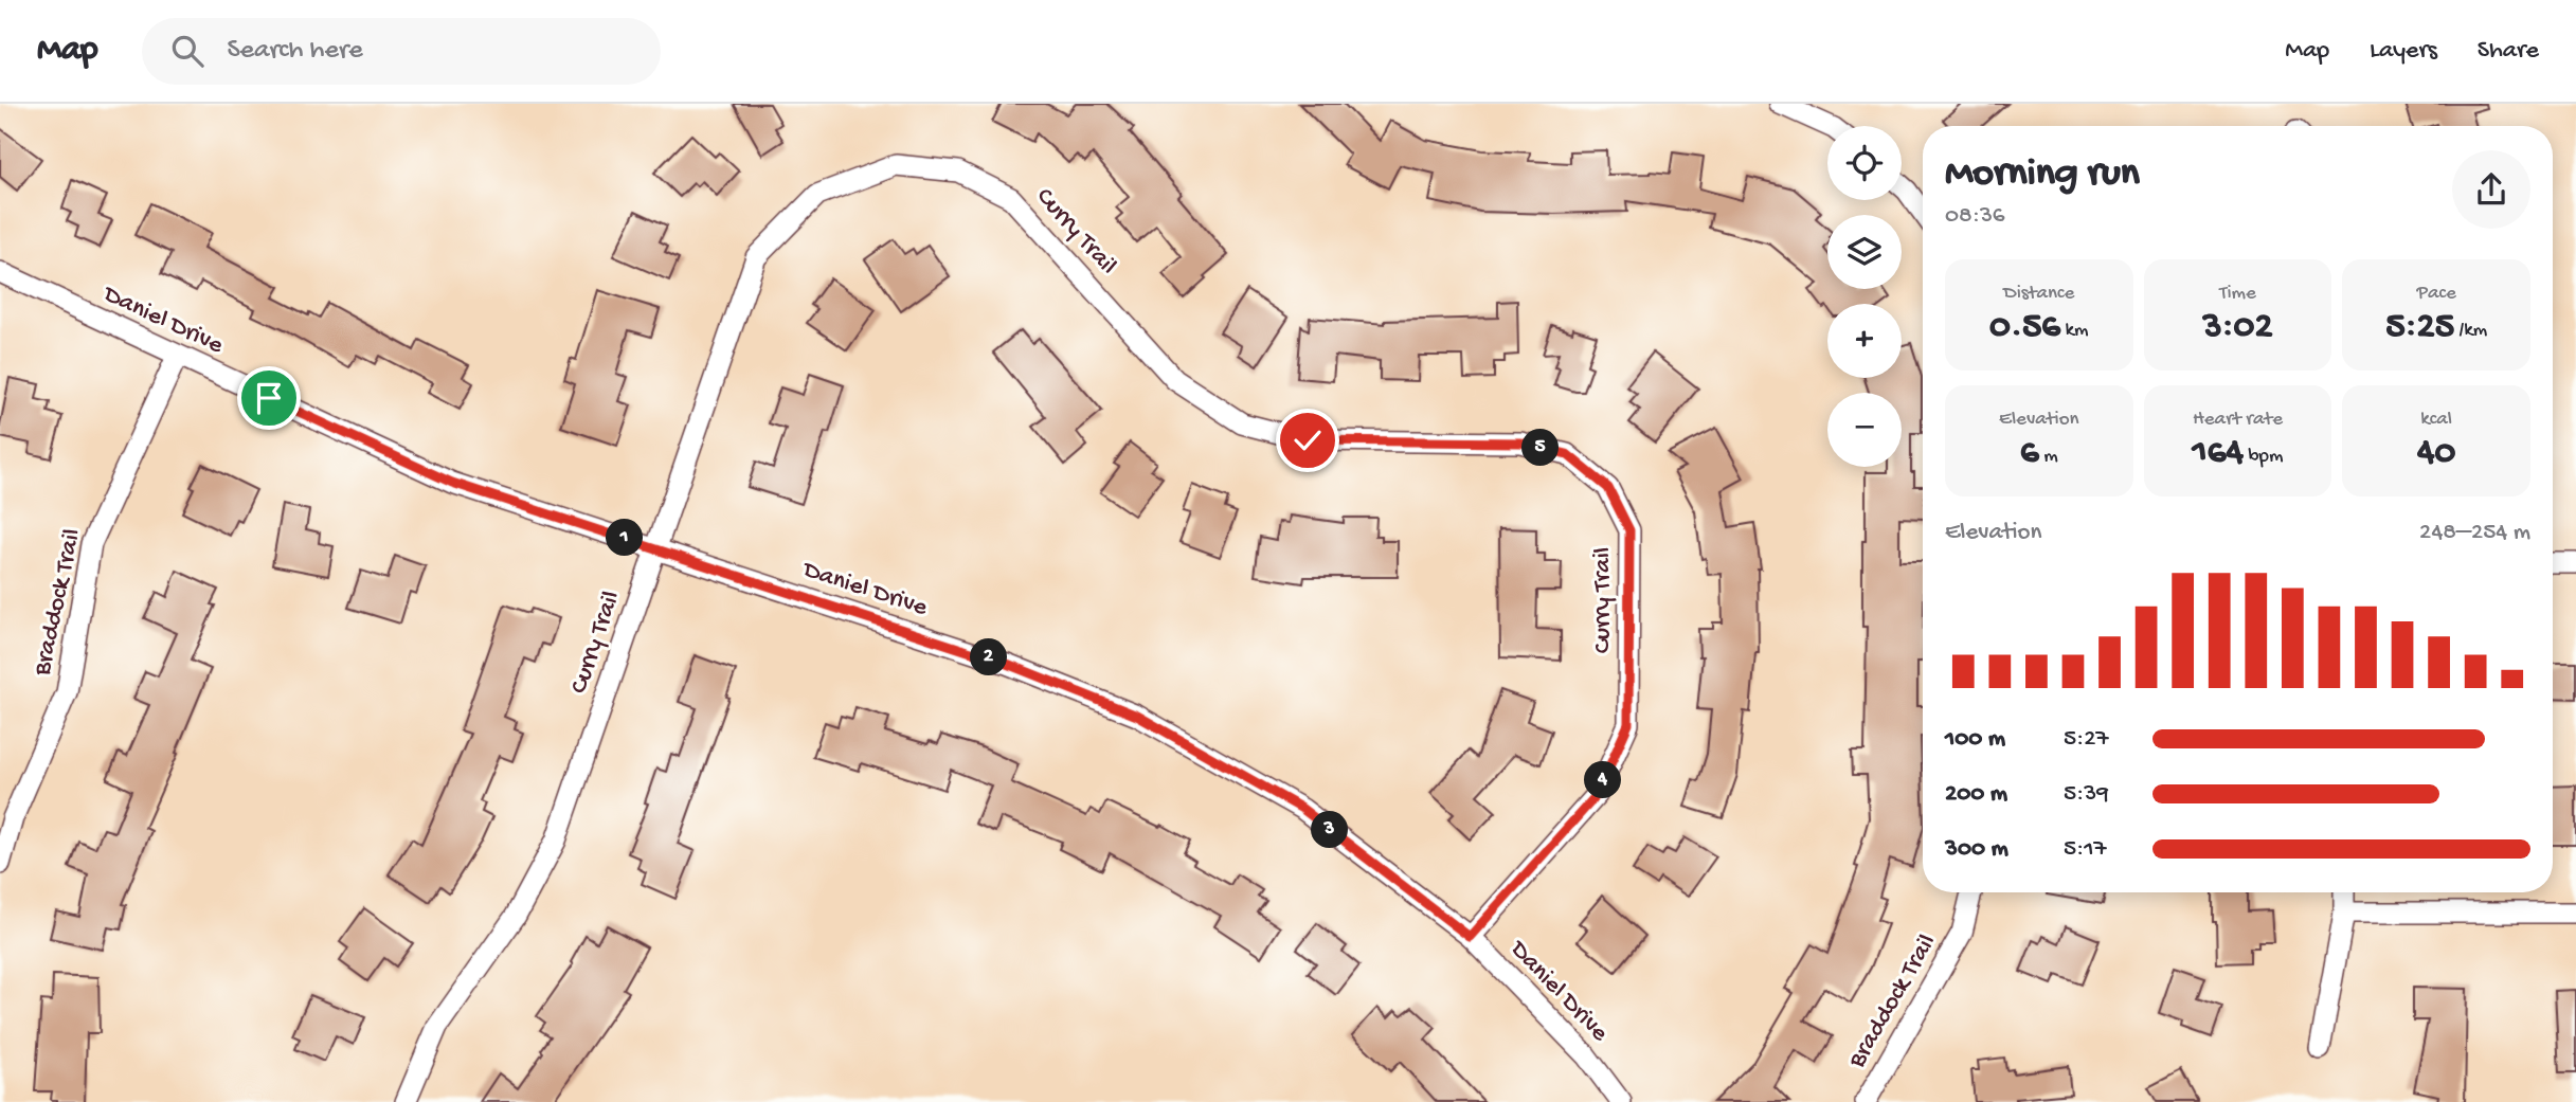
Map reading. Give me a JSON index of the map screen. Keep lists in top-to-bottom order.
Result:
{
  "streets": {
    "street": ["Curry Trail", "Daniel Drive", "Braddock Trail"]
  },
  "crossings": [
    ["Curry Trail", "Daniel Drive"],
    ["Daniel Drive", "Braddock Trail"]
  ],
  "page": {
    "header": "Map",
    "search": "Search here",
    "nav": ["Map", "Layers", "Share"],
    "map_buttons": ["+", "−"],
    "heading": ["Morning run", "08:36"],
    "stats": [
      ["Distance", "0.56 km"],
      ["Time", "3:02"],
      ["Pace", "5:25 /km"],
      ["Elevation", "6 m"],
      ["Heart rate", "164 bpm"],
      ["kcal", "40"]
    ],
    "pins": [
      "5",
      "1",
      "2",
      "4",
      "3"
    ],
    "chart": ["Elevation", "248–254 m"],
    "list": [
      {
        "name": "100 m",
        "note": "5:27"
      },
      {
        "name": "200 m",
        "note": "5:39"
      },
      {
        "name": "300 m",
        "note": "5:17"
      }
    ]
  }
}
